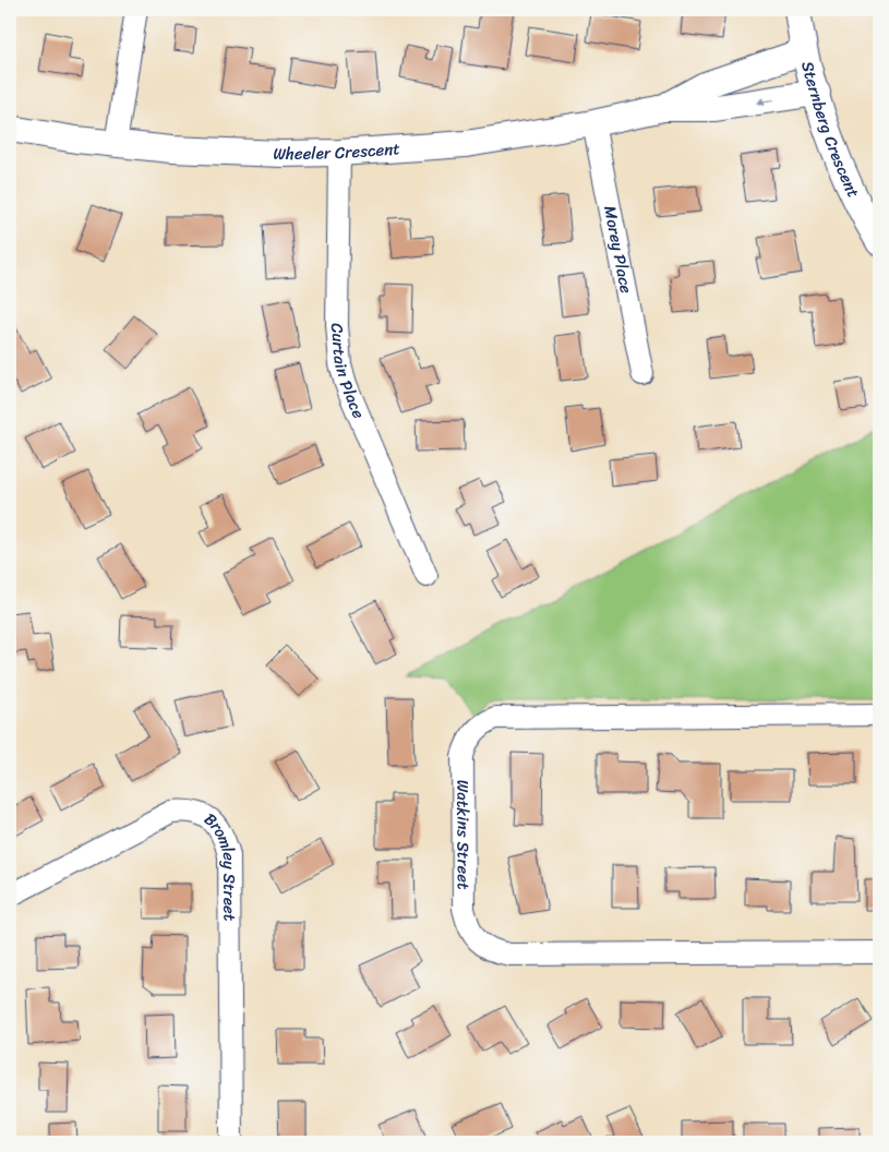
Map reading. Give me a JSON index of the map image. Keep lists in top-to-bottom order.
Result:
{
  "streets": {
    "street": [
      "Sternberg Crescent",
      "Wheeler Crescent",
      "Morey Place",
      "Curtain Place",
      "Watkins Street",
      "Bromley Street"
    ]
  },
  "crossings": [
    ["Sternberg Crescent", "Wheeler Crescent"],
    ["Wheeler Crescent", "Morey Place"],
    ["Wheeler Crescent", "Curtain Place"]
  ]
}
